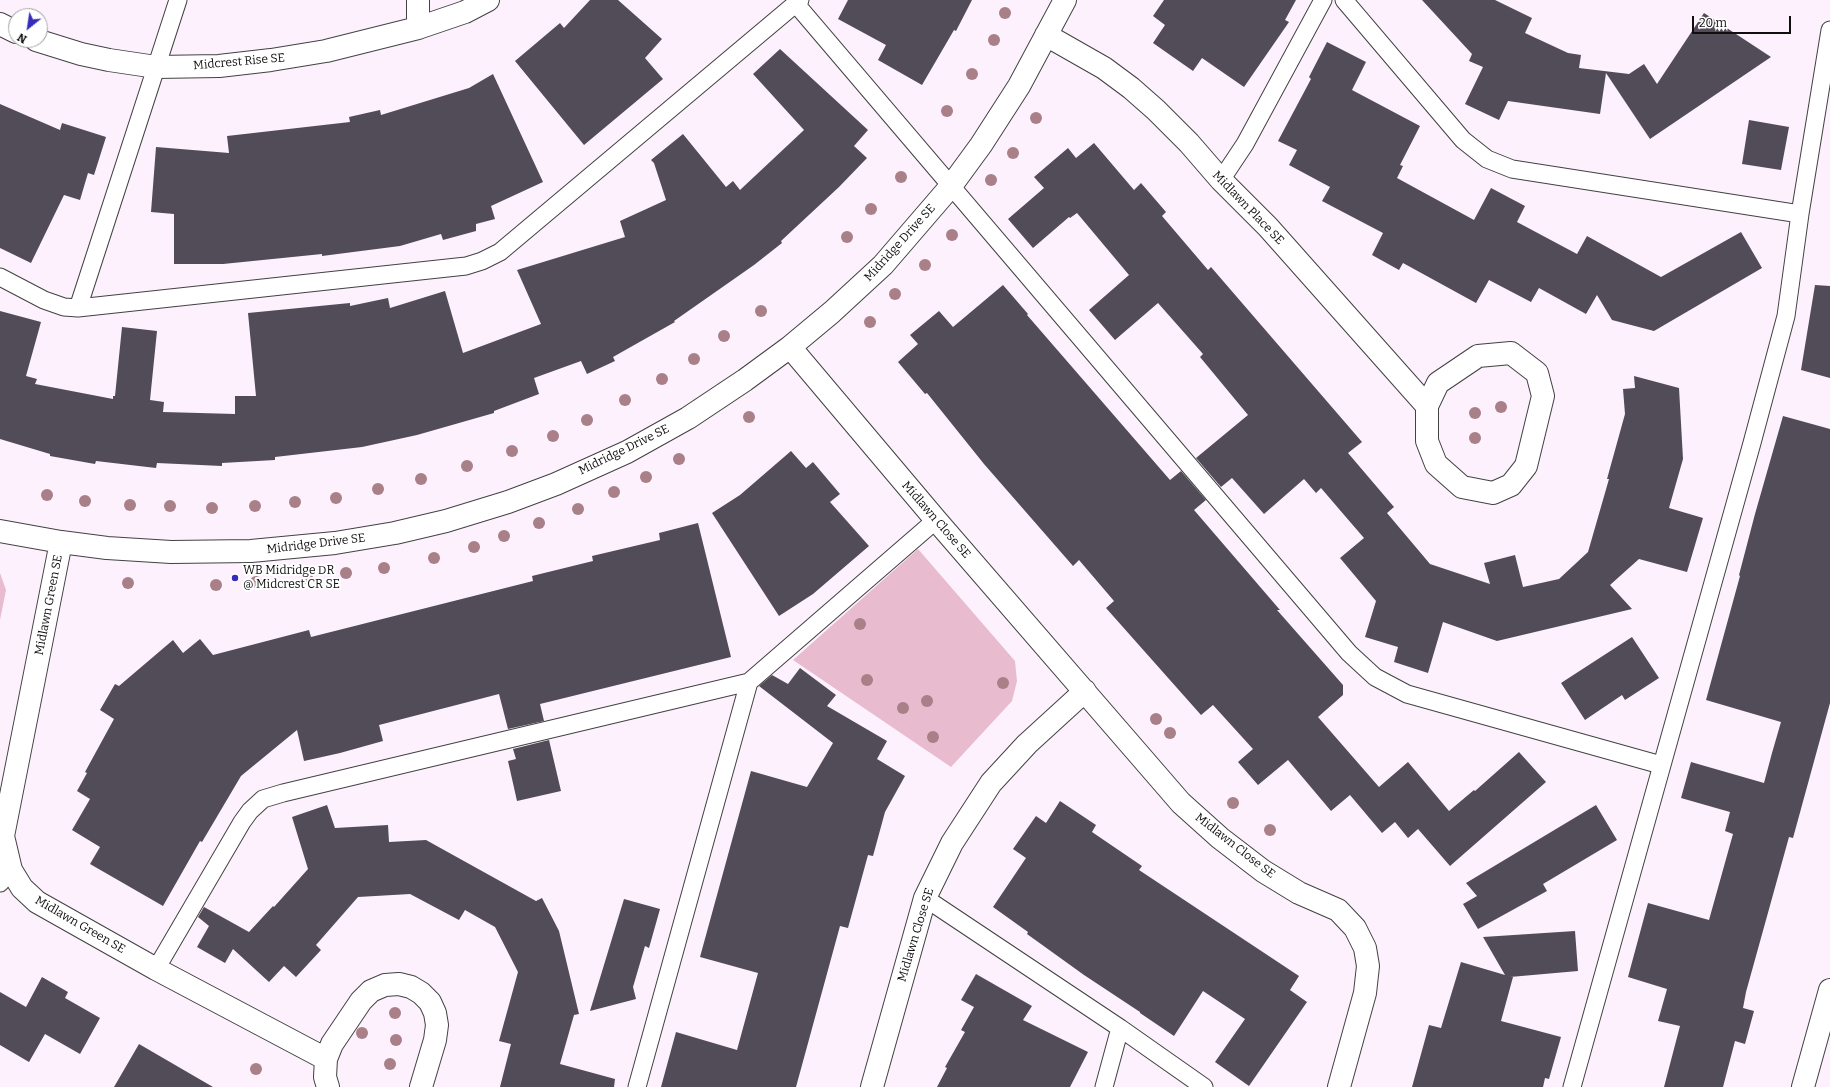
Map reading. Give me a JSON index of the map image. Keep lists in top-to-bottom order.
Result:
{
  "streets": {
    "street": [
      "Midcrest Rise SE",
      "Midlawn Place SE",
      "Midridge Drive SE",
      "Midlawn Close SE",
      "Midlawn Green SE"
    ]
  },
  "crossings": [
    ["Midlawn Place SE", "Midridge Drive SE"],
    ["Midridge Drive SE", "Midlawn Close SE"],
    ["Midridge Drive SE", "Midlawn Green SE"]
  ],
  "places": ["WB Midridge DR @ Midcrest CR SE"],
  "scale_bar": "20 m",
  "north": "bottom left"
}
